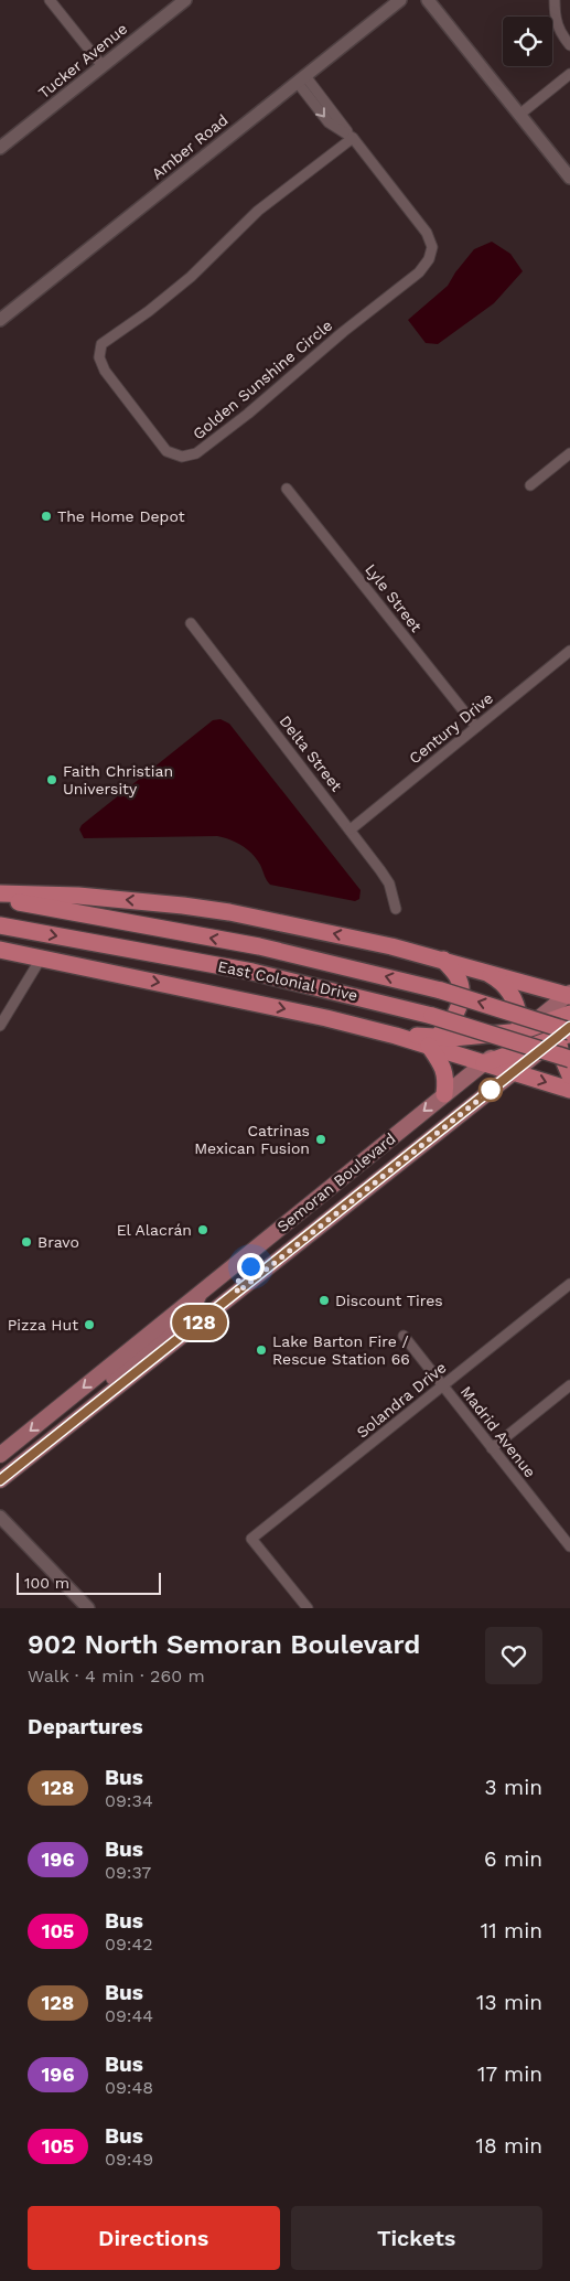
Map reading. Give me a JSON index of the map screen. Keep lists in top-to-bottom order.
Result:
{
  "streets": {
    "highway": ["East Colonial Drive"],
    "main road": ["Semoran Boulevard"],
    "street": [
      "Tucker Avenue",
      "Amber Road",
      "Golden Sunshine Circle",
      "Lyle Street",
      "Century Drive",
      "Delta Street",
      "Solandra Drive",
      "Madrid Avenue"
    ]
  },
  "crossings": [
    ["Amber Road", "Golden Sunshine Circle"],
    ["Lyle Street", "Century Drive"],
    ["Century Drive", "Delta Street"],
    ["East Colonial Drive", "Semoran Boulevard"],
    ["Solandra Drive", "Madrid Avenue"]
  ],
  "places": [
    "The Home Depot",
    "Faith Christian University",
    "Catrinas Mexican Fusion",
    "El Alacrán",
    "Bravo",
    "Discount Tires",
    "Pizza Hut",
    "Lake Barton Fire / Rescue Station 66"
  ],
  "lines": ["bus line 128"],
  "scale_bar": "100 m",
  "page": {
    "on_map": "128",
    "scale": "100 m",
    "heading": [
      ["902 North Semoran Boulevard", "Walk · 4 min · 260 m"],
      "Departures"
    ],
    "list": [
      {
        "mark": "128",
        "name": "Bus",
        "note": "09:34",
        "value": "3 min"
      },
      {
        "mark": "196",
        "name": "Bus",
        "note": "09:37",
        "value": "6 min"
      },
      {
        "mark": "105",
        "name": "Bus",
        "note": "09:42",
        "value": "11 min"
      },
      {
        "mark": "128",
        "name": "Bus",
        "note": "09:44",
        "value": "13 min"
      },
      {
        "mark": "196",
        "name": "Bus",
        "note": "09:48",
        "value": "17 min"
      },
      {
        "mark": "105",
        "name": "Bus",
        "note": "09:49",
        "value": "18 min"
      }
    ],
    "buttons": ["Directions", "Tickets"]
  }
}
